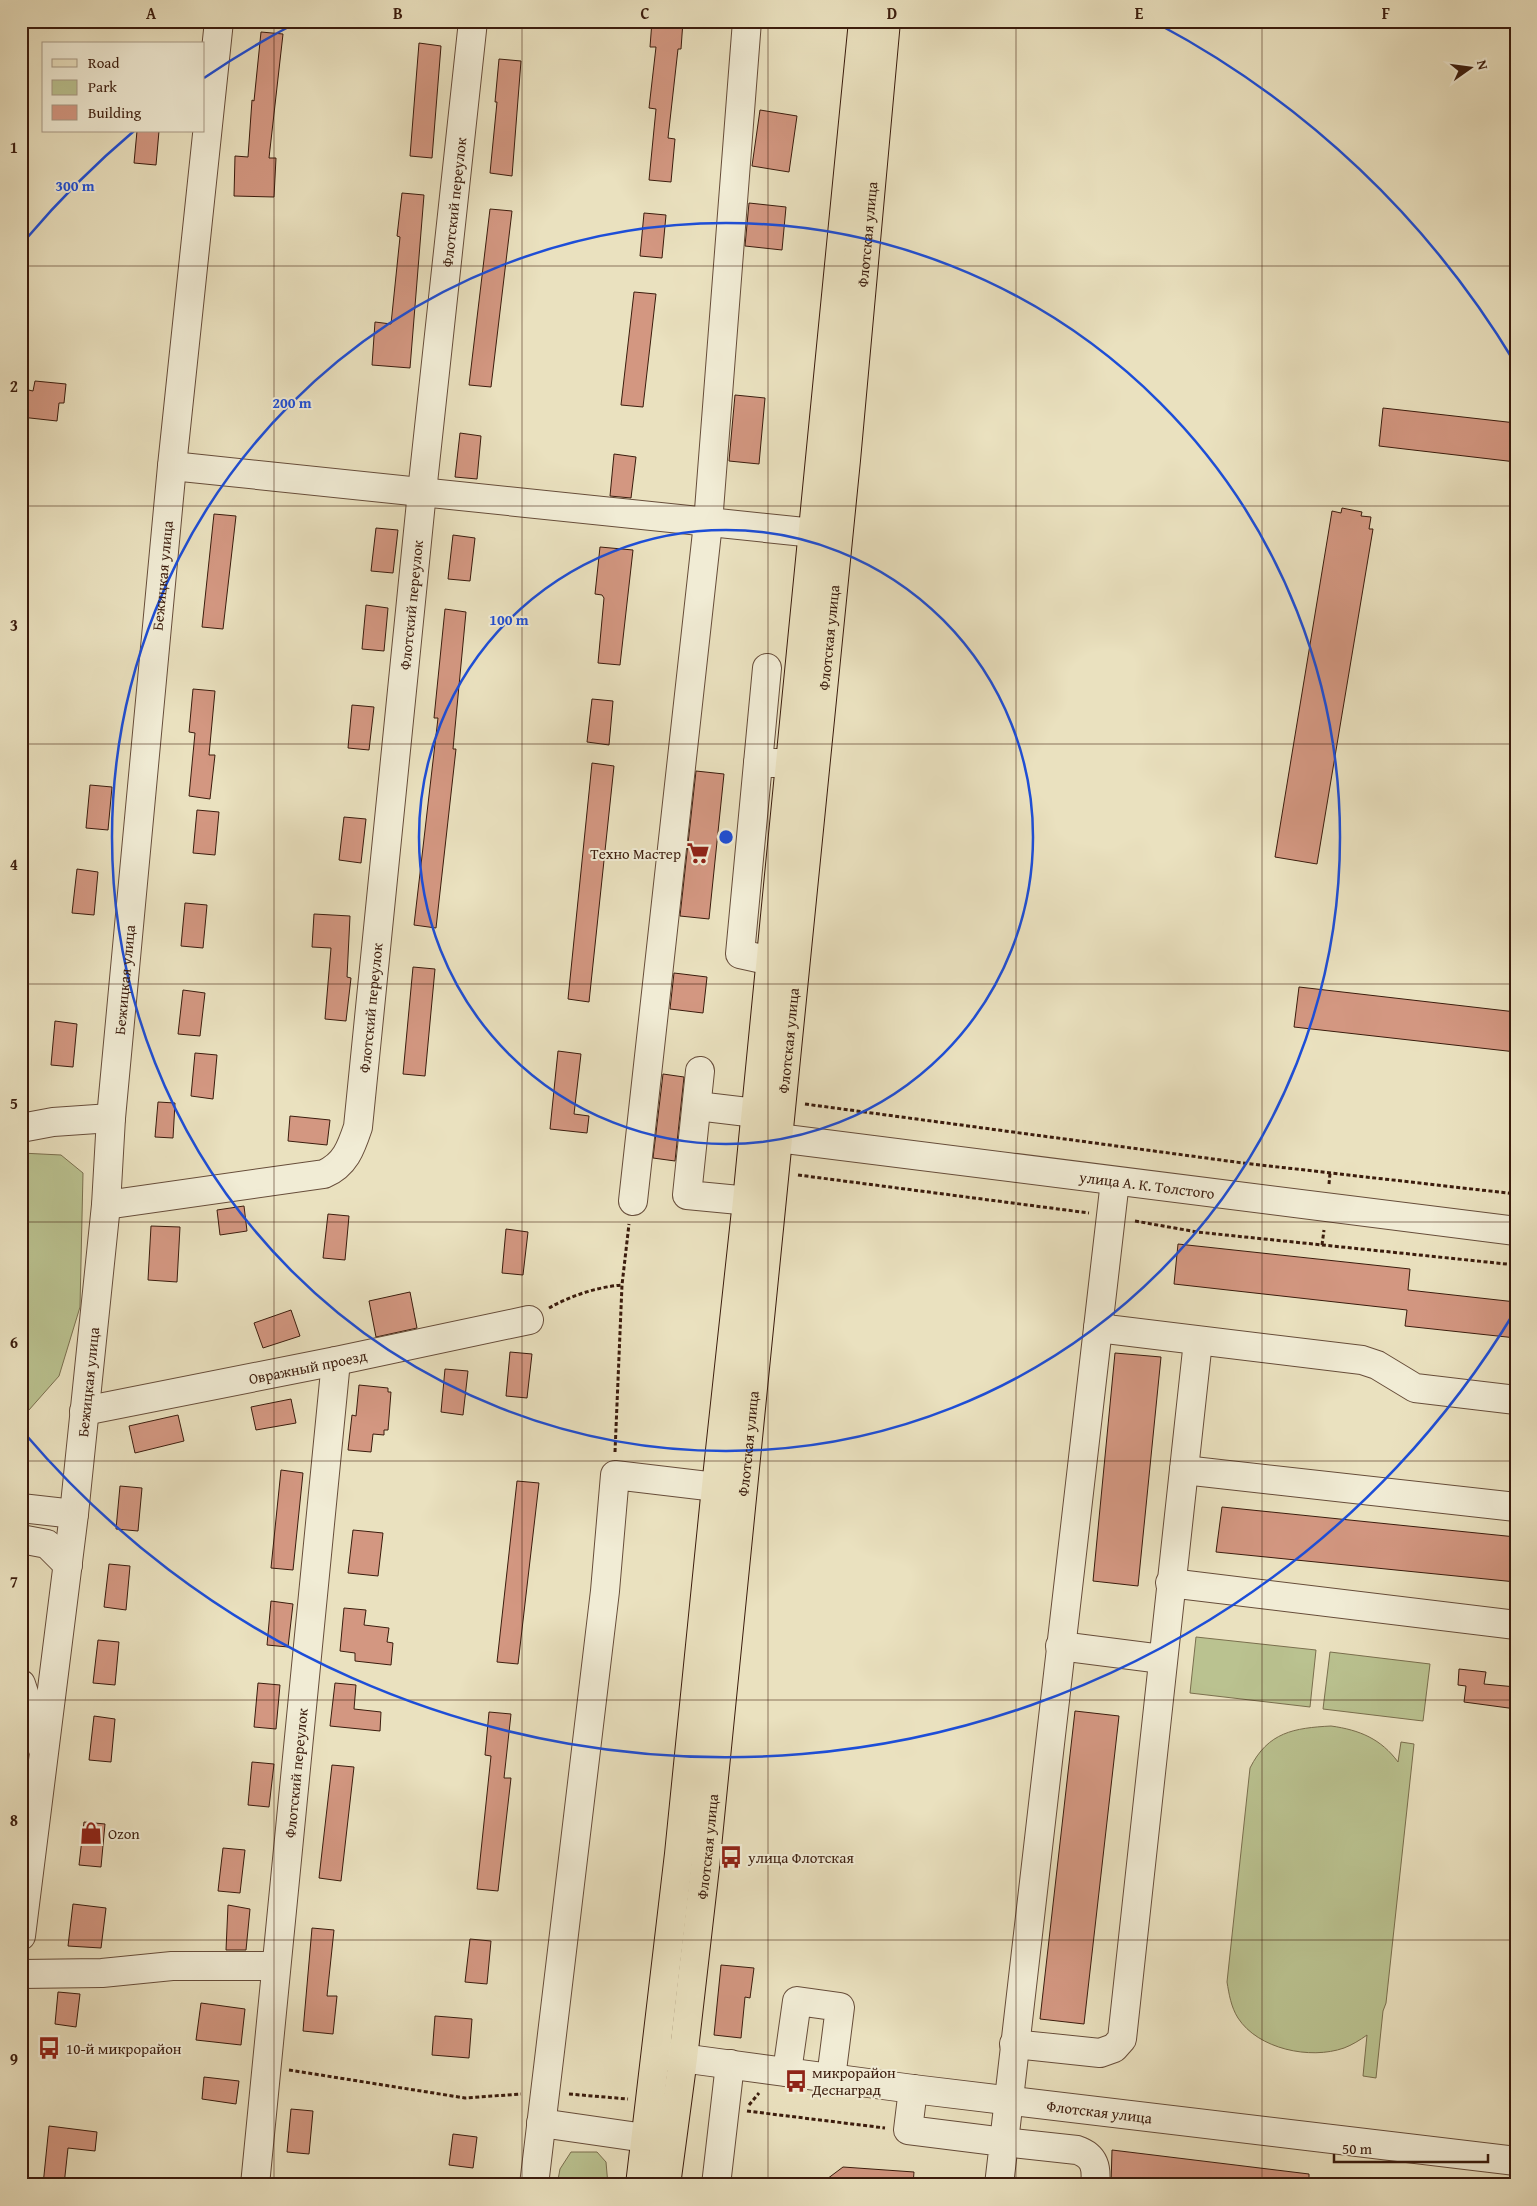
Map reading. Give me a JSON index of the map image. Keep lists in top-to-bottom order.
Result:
{
  "streets": {
    "main road": ["Флотская улица"],
    "street": [
      "Флотский переулок",
      "Бежицкая улица",
      "улица А. К. Толстого",
      "Овражный проезд"
    ]
  },
  "crossings": [
    ["Флотский переулок", "Бежицкая улица"],
    ["Флотский переулок", "Овражный проезд"],
    ["Флотская улица", "улица А. К. Толстого"],
    ["Бежицкая улица", "Овражный проезд"]
  ],
  "places": {
    "supermarket": ["Техно Мастер"],
    "shop": ["Ozon"],
    "bus stop": ["улица Флотская", "10-й микрорайон", "микрорайон Деснаград"]
  },
  "legend": ["Road", "Park", "Building"],
  "scale_bar": "50 m",
  "north": "right",
  "grid": {
    "columns": [
      "A",
      "B",
      "C",
      "D",
      "E",
      "F"
    ],
    "rows": [
      "1",
      "2",
      "3",
      "4",
      "5",
      "6",
      "7",
      "8",
      "9"
    ]
  },
  "rings": ["300 m", "200 m", "100 m"]
}
